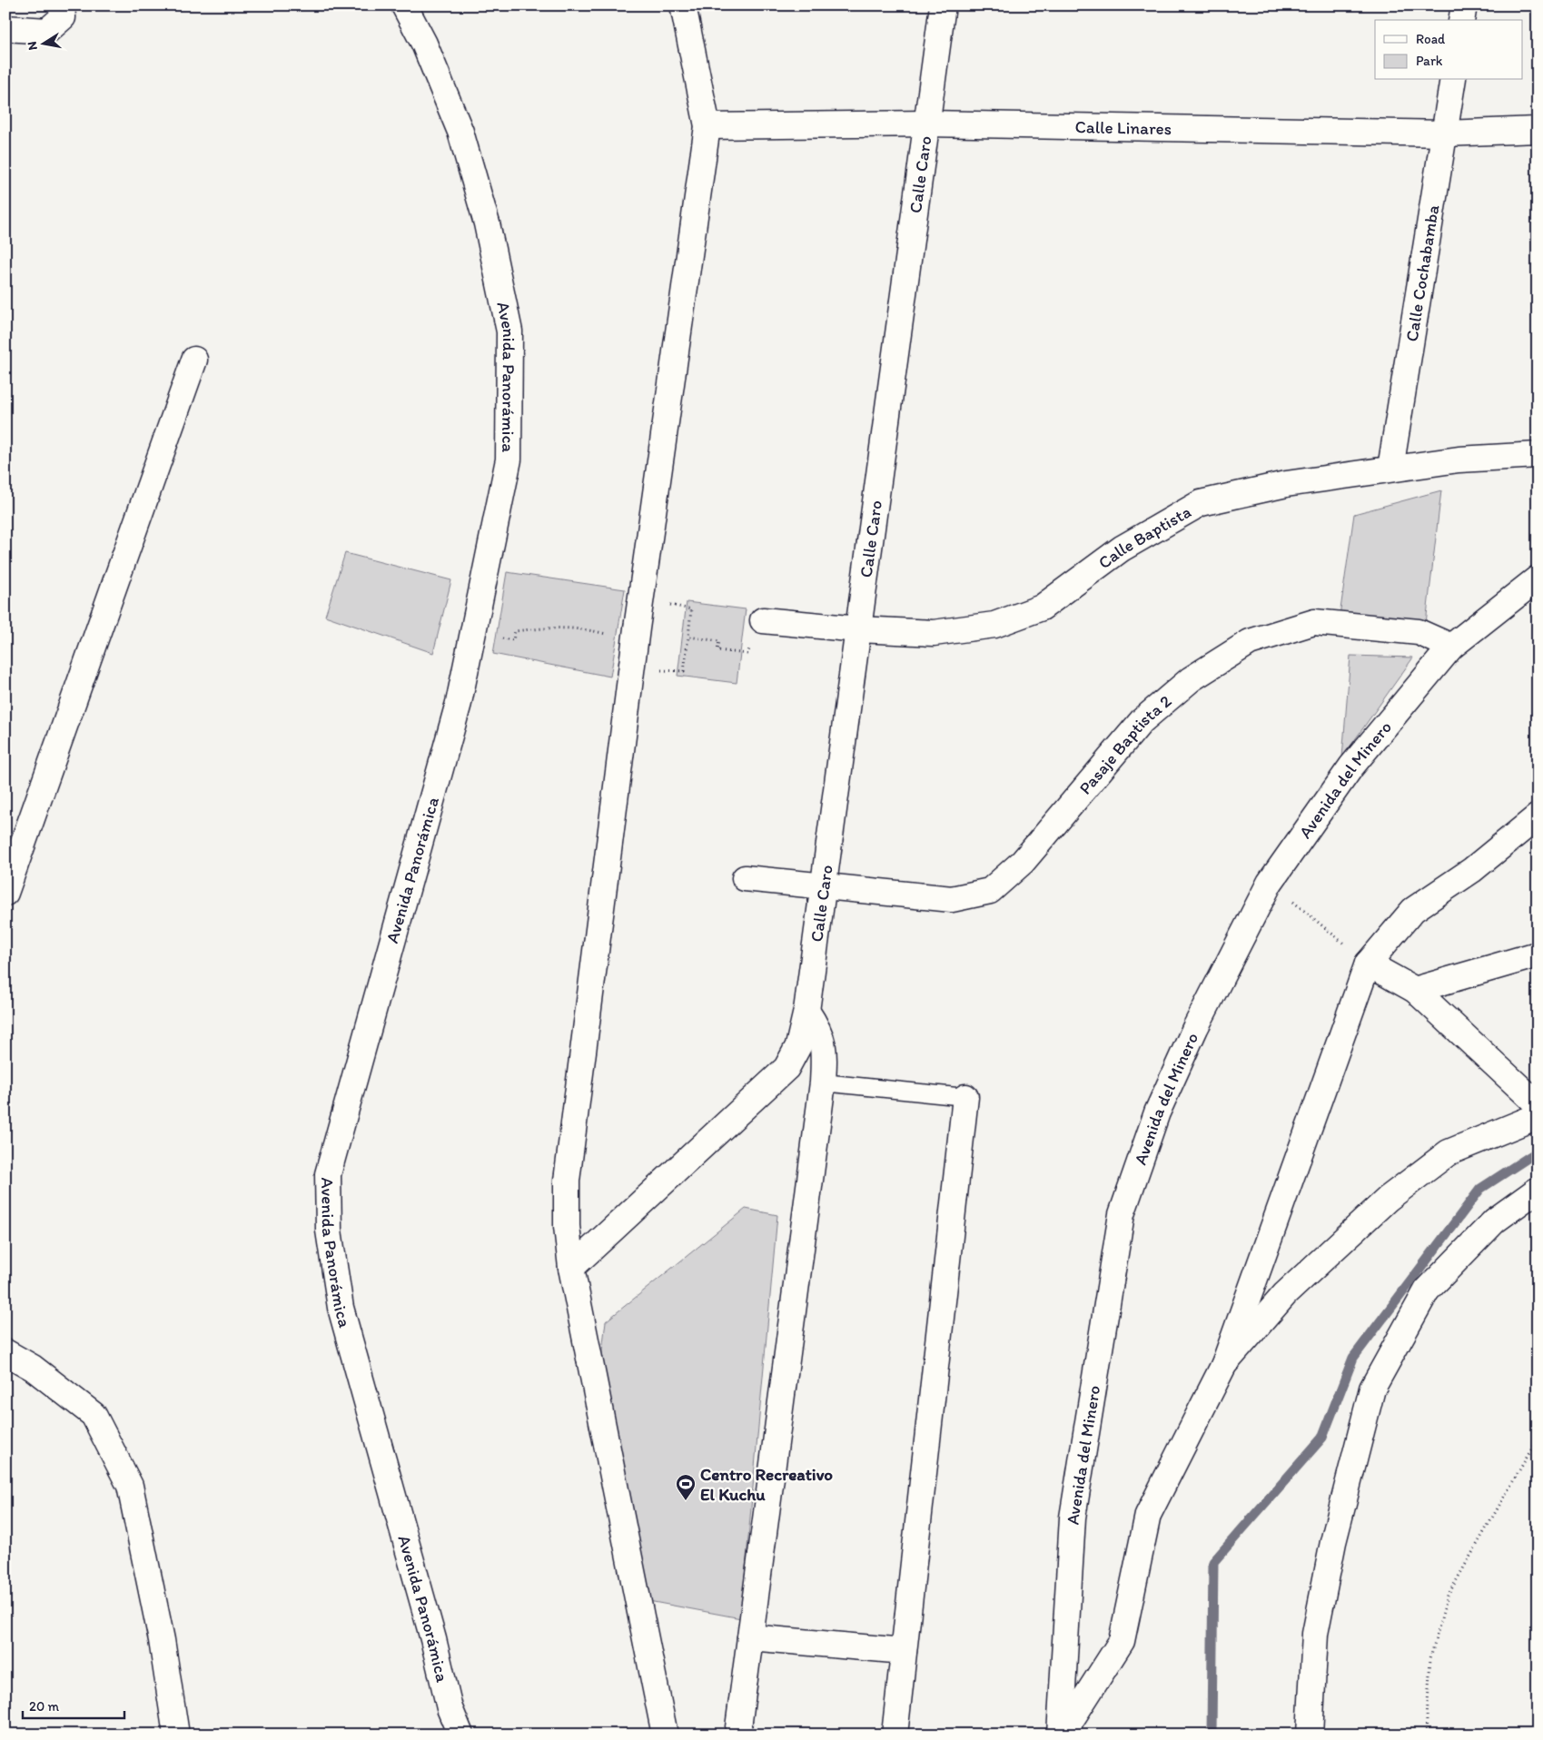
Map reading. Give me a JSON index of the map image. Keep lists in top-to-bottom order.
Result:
{
  "streets": {
    "street": [
      "Calle Linares",
      "Calle Caro",
      "Calle Cochabamba",
      "Avenida Panorámica",
      "Calle Baptista",
      "Pasaje Baptista 2",
      "Avenida del Minero"
    ]
  },
  "crossings": [
    ["Calle Linares", "Calle Caro"],
    ["Calle Linares", "Calle Cochabamba"],
    ["Calle Caro", "Calle Baptista"],
    ["Calle Caro", "Pasaje Baptista 2"],
    ["Calle Cochabamba", "Calle Baptista"],
    ["Pasaje Baptista 2", "Avenida del Minero"]
  ],
  "places": {
    "sports": ["Centro Recreativo El Kuchu"]
  },
  "legend": ["Road", "Park"],
  "scale_bar": "20 m",
  "north": "left"
}
